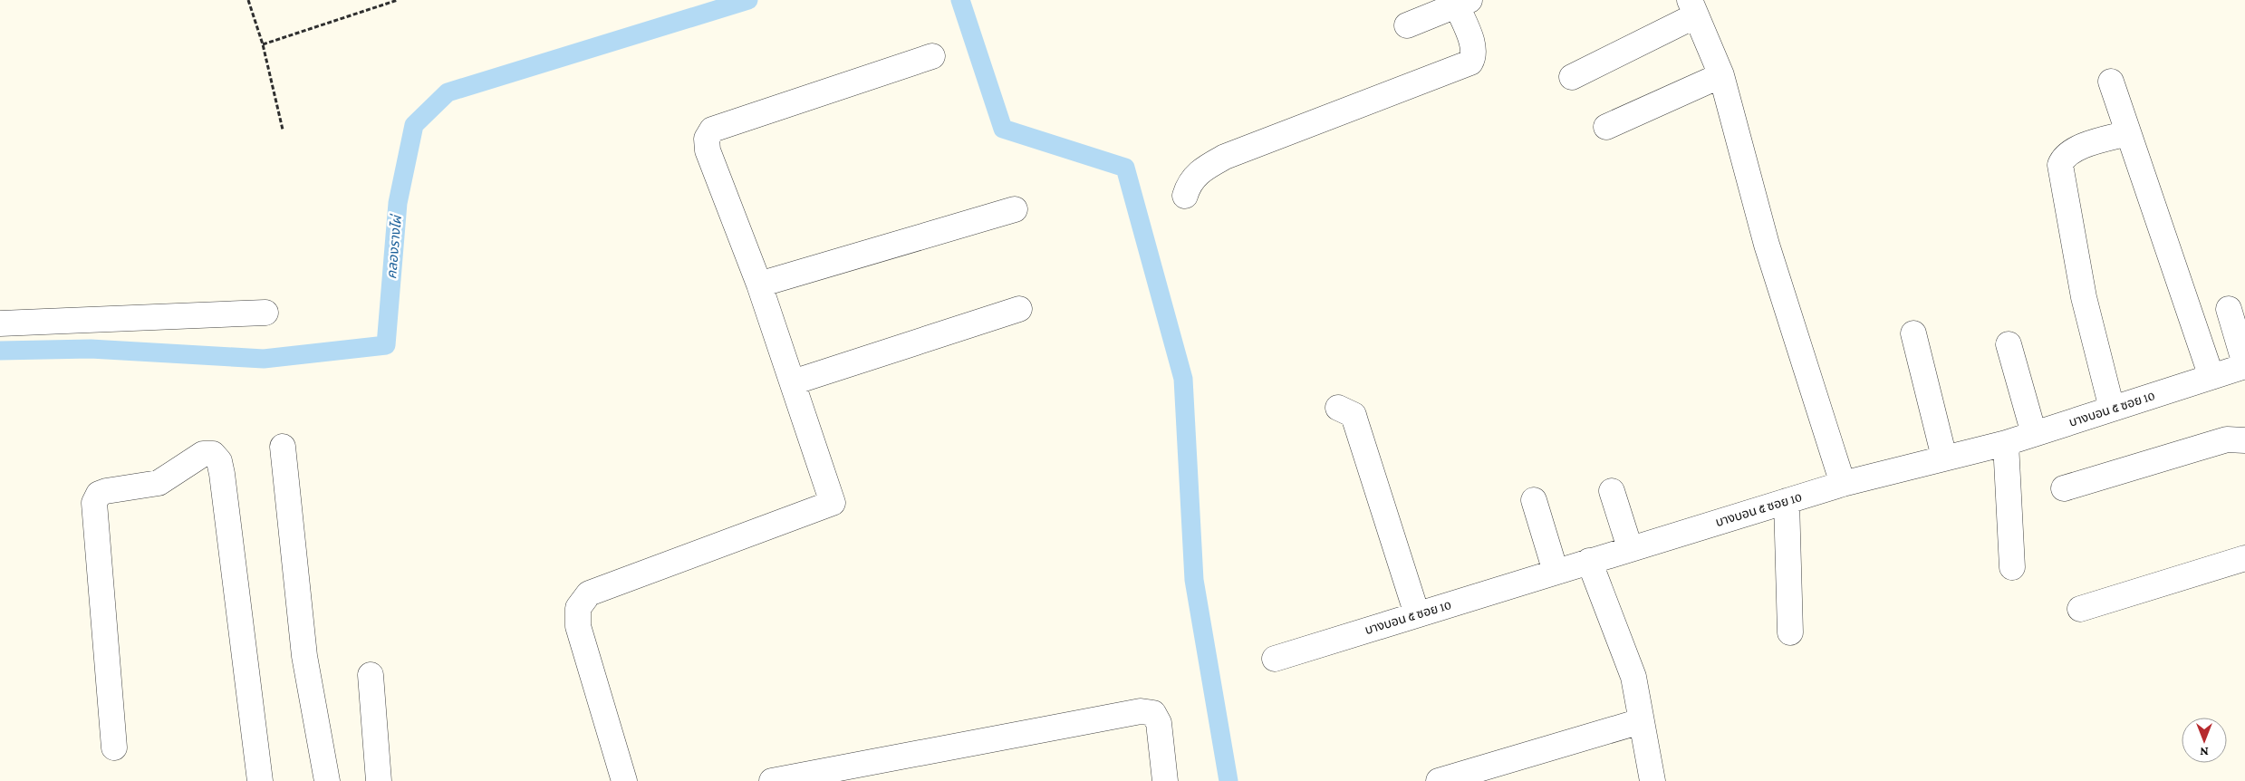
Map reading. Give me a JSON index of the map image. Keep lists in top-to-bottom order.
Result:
{
  "streets": {
    "street": ["บางบอน ๕ ซอย 10"]
  },
  "water": ["คลองรางไผ่"],
  "north": "bottom"
}
